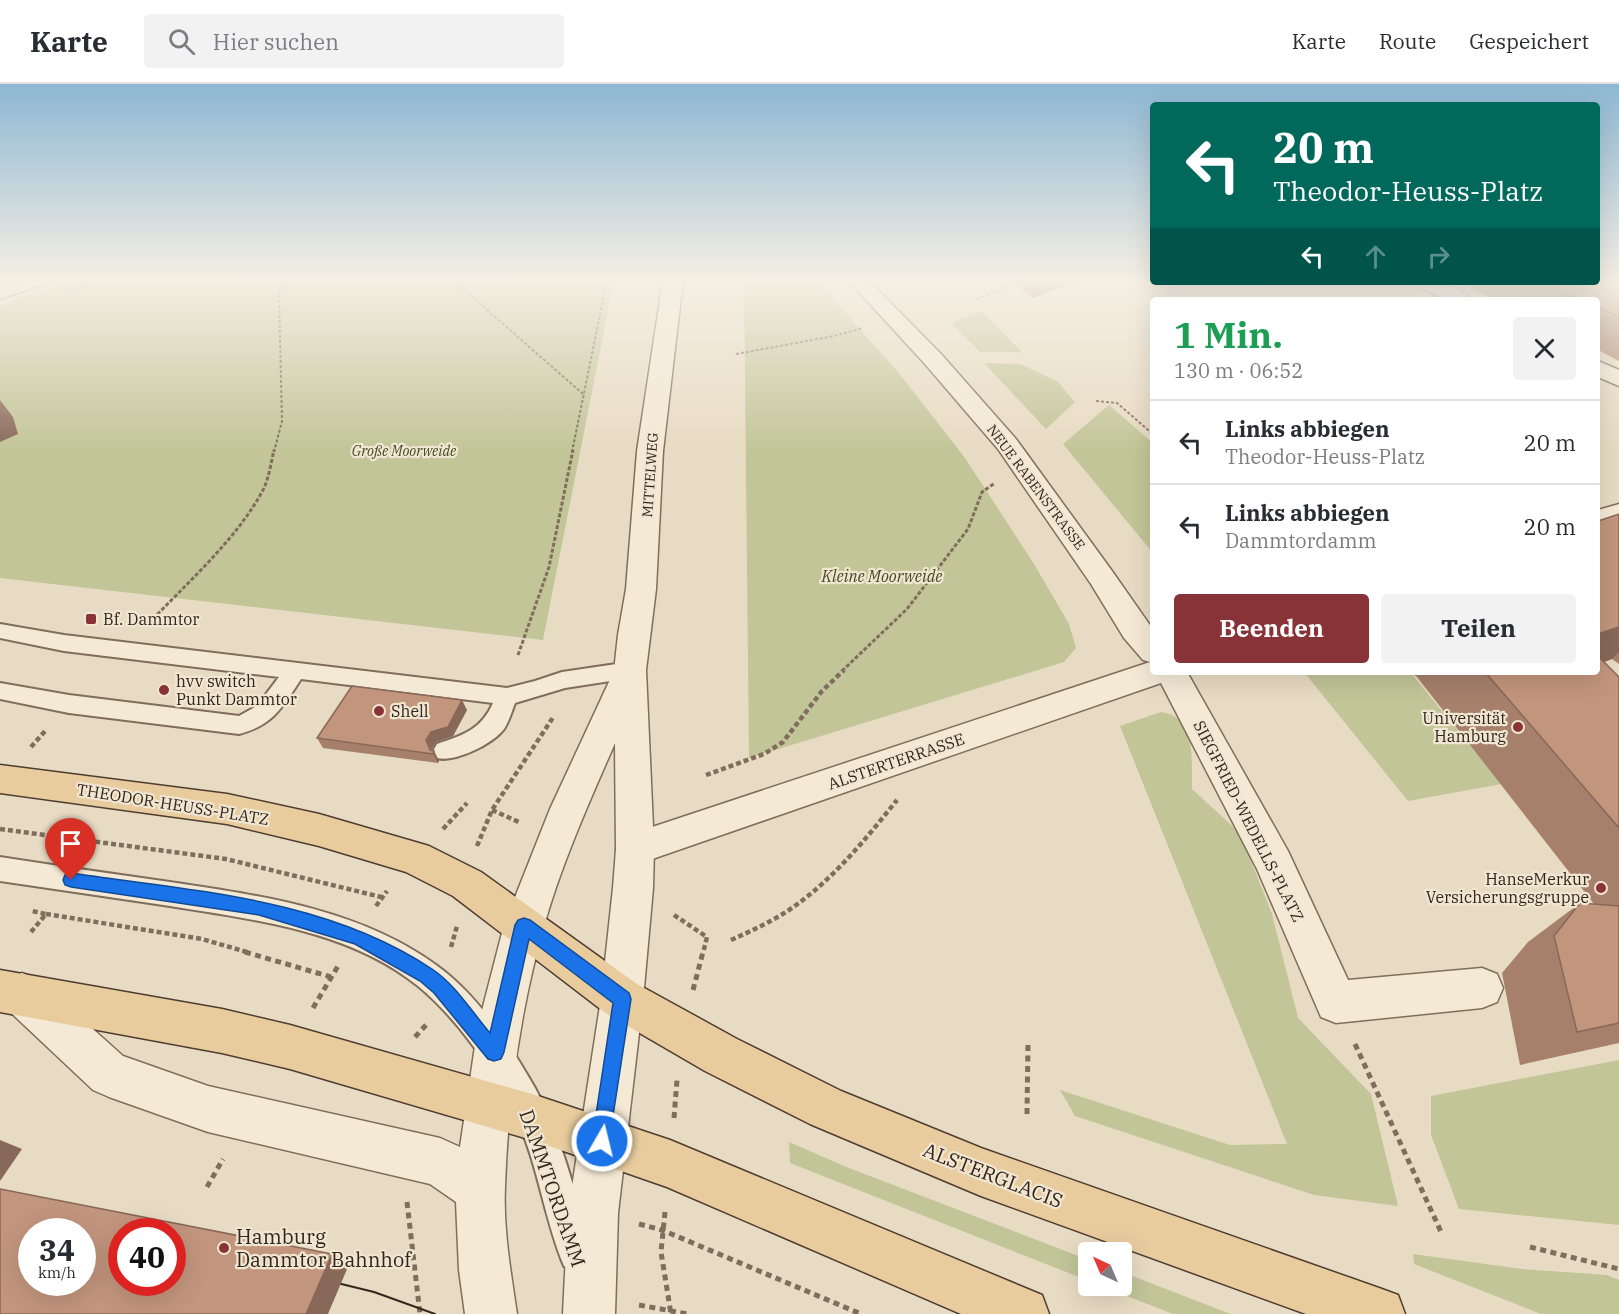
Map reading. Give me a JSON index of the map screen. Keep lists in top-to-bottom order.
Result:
{
  "streets": {
    "main road": ["THEODOR-HEUSS-PLATZ", "ALSTERGLACIS"],
    "street": [
      "MITTELWEG",
      "NEUE RABENSTRASSE",
      "ALSTERTERRASSE",
      "SIEGFRIED-WEDELLS-PLATZ",
      "DAMMTORDAMM"
    ]
  },
  "crossings": [
    ["MITTELWEG", "ALSTERTERRASSE"],
    ["MITTELWEG", "THEODOR-HEUSS-PLATZ"],
    ["MITTELWEG", "ALSTERGLACIS"],
    ["MITTELWEG", "DAMMTORDAMM"],
    ["THEODOR-HEUSS-PLATZ", "ALSTERGLACIS"],
    ["THEODOR-HEUSS-PLATZ", "DAMMTORDAMM"],
    ["ALSTERGLACIS", "DAMMTORDAMM"]
  ],
  "parks": ["Große Moorweide", "Kleine Moorweide"],
  "places": {
    "transit": ["Bf. Dammtor"],
    "other": [
      "hvv switch Punkt Dammtor",
      "Shell",
      "Universität Hamburg",
      "HanseMerkur Versicherungsgruppe",
      "Hamburg Dammtor Bahnhof"
    ]
  },
  "north": "top left",
  "page": {
    "header": "Karte",
    "search": "Hier suchen",
    "nav": ["Karte", "Route", "Gespeichert"],
    "turn": ["20 m", "Theodor-Heuss-Platz"],
    "heading": ["1 Min.", "130 m · 06:52"],
    "list": [
      {
        "name": "Links abbiegen",
        "note": "Theodor-Heuss-Platz",
        "value": "20 m"
      },
      {
        "name": "Links abbiegen",
        "note": "Dammtordamm",
        "value": "20 m"
      }
    ],
    "buttons": ["Beenden", "Teilen"],
    "speed": "34 km/h",
    "limit": "40"
  }
}
